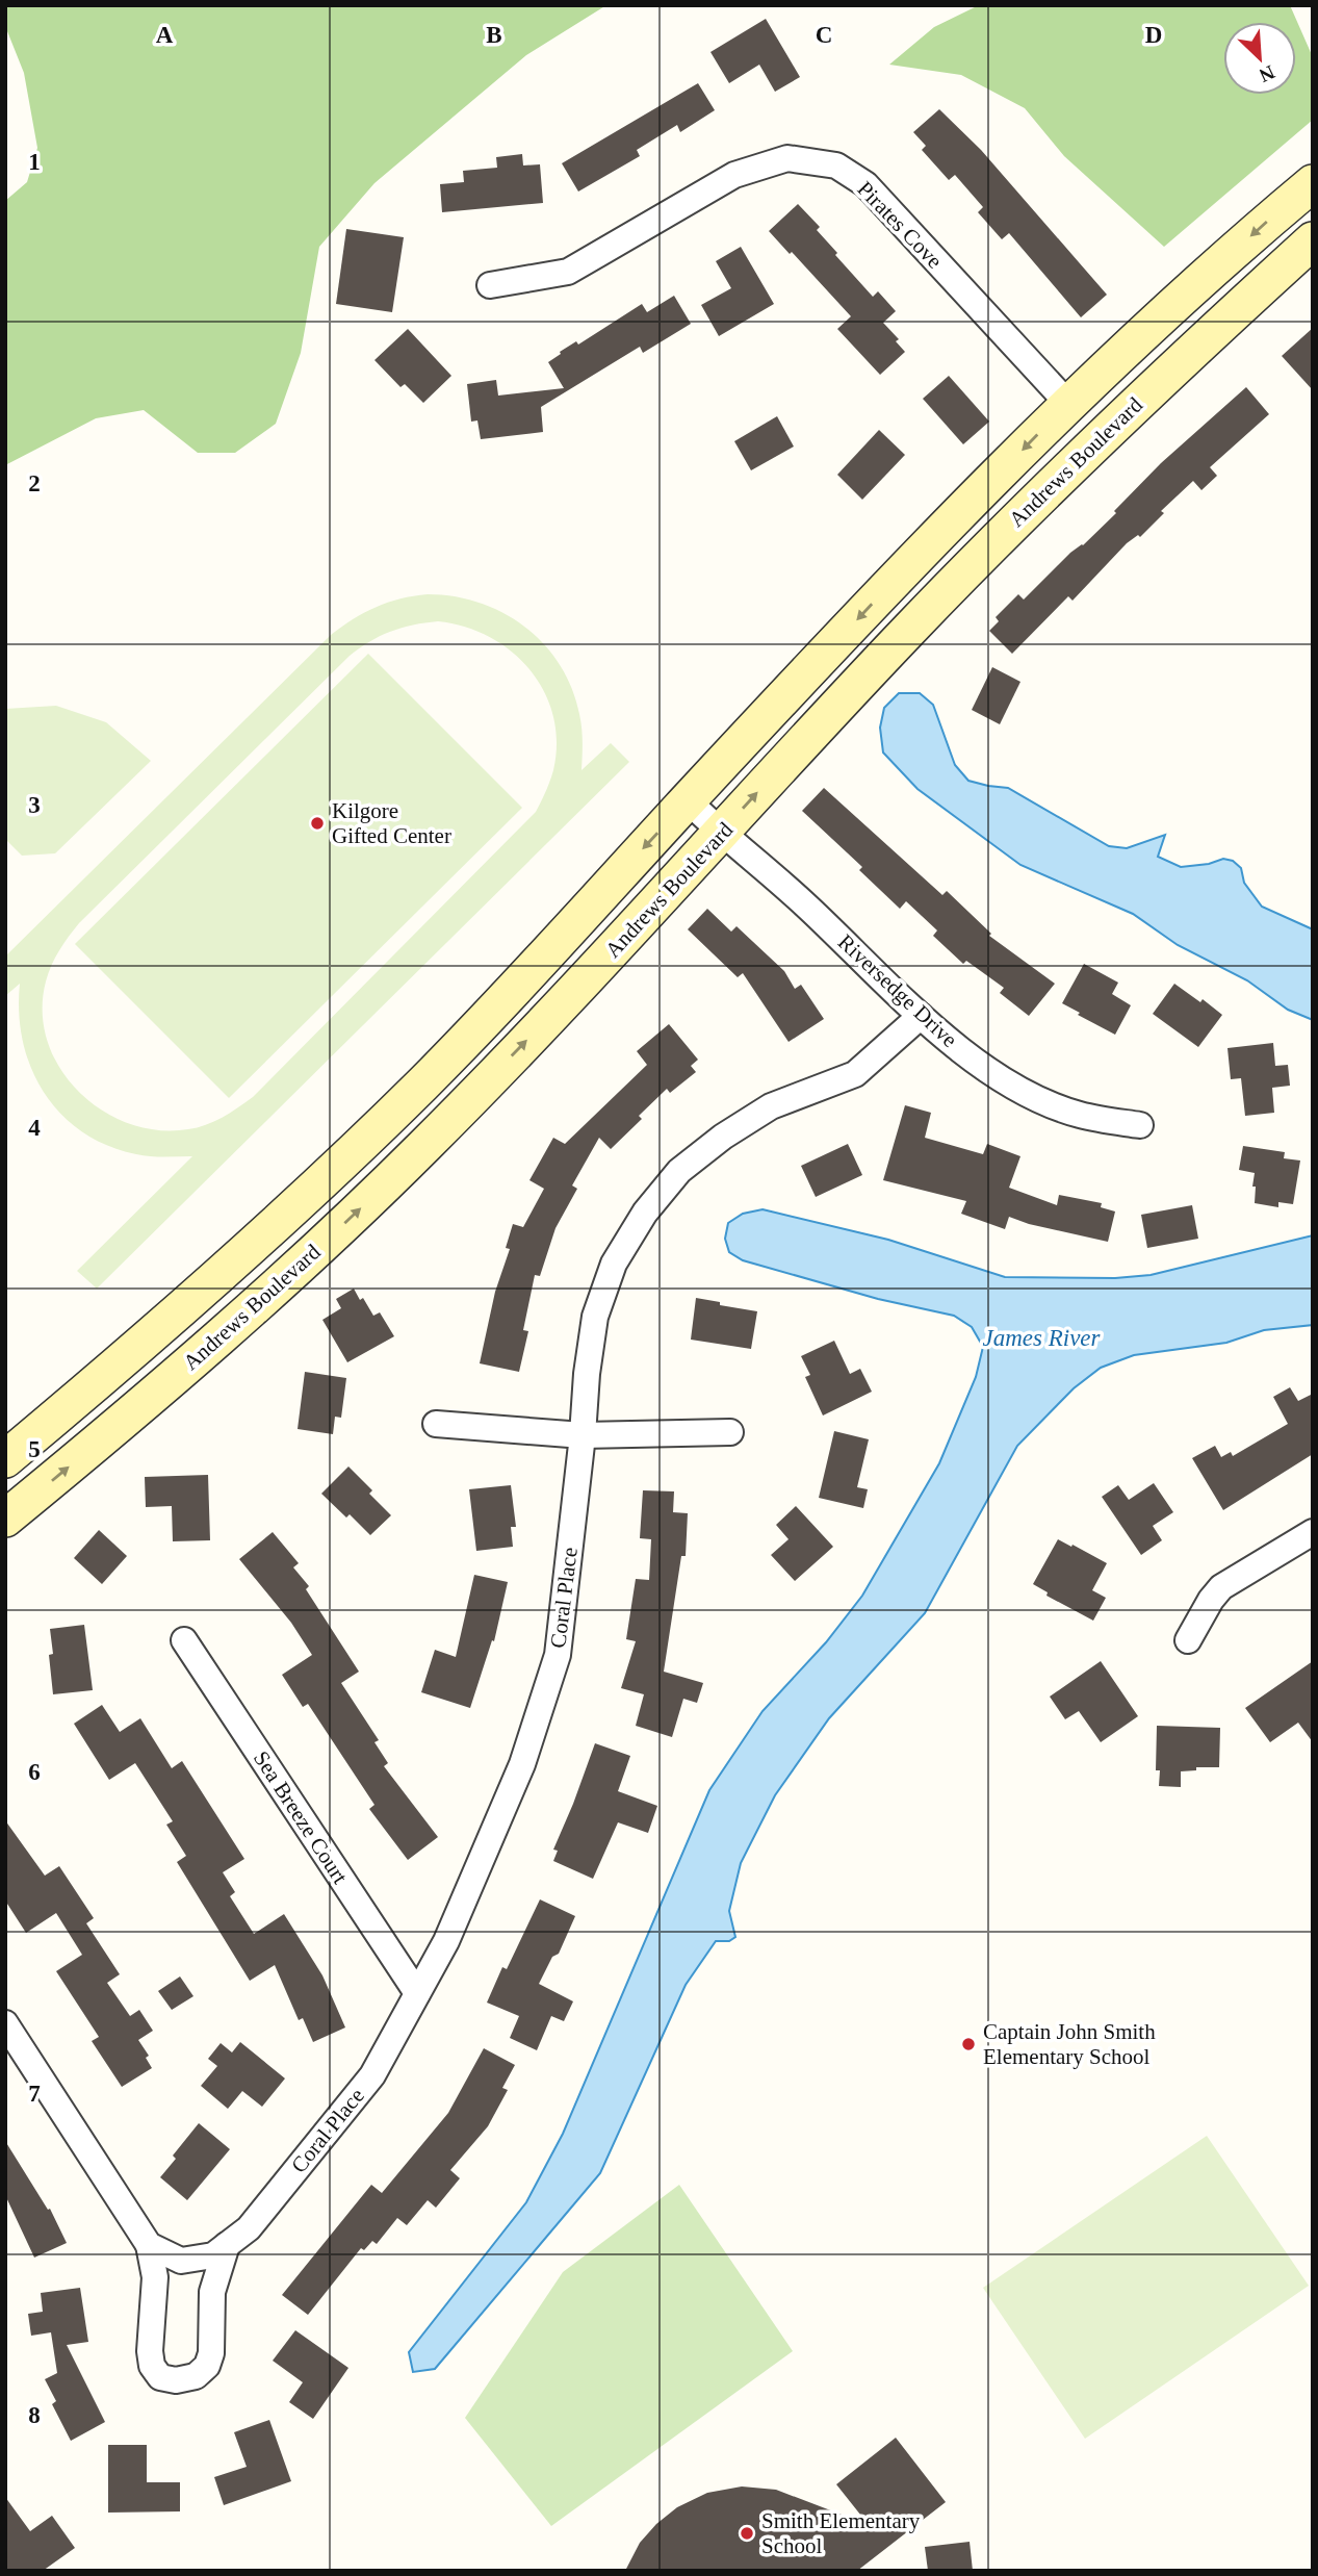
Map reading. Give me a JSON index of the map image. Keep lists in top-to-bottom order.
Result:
{
  "streets": {
    "street": [
      "Pirates Cove",
      "Andrews Boulevard",
      "Riversedge Drive",
      "Coral Place",
      "Sea Breeze Court"
    ]
  },
  "crossings": [
    ["Pirates Cove", "Andrews Boulevard"],
    ["Andrews Boulevard", "Riversedge Drive"],
    ["Riversedge Drive", "Coral Place"],
    ["Coral Place", "Sea Breeze Court"]
  ],
  "water": ["James River"],
  "places": ["Kilgore Gifted Center", "Captain John Smith Elementary School", "Smith Elementary School"],
  "north": "bottom right",
  "grid": {
    "columns": [
      "A",
      "B",
      "C",
      "D"
    ],
    "rows": [
      "1",
      "2",
      "3",
      "4",
      "5",
      "6",
      "7",
      "8"
    ]
  }
}
